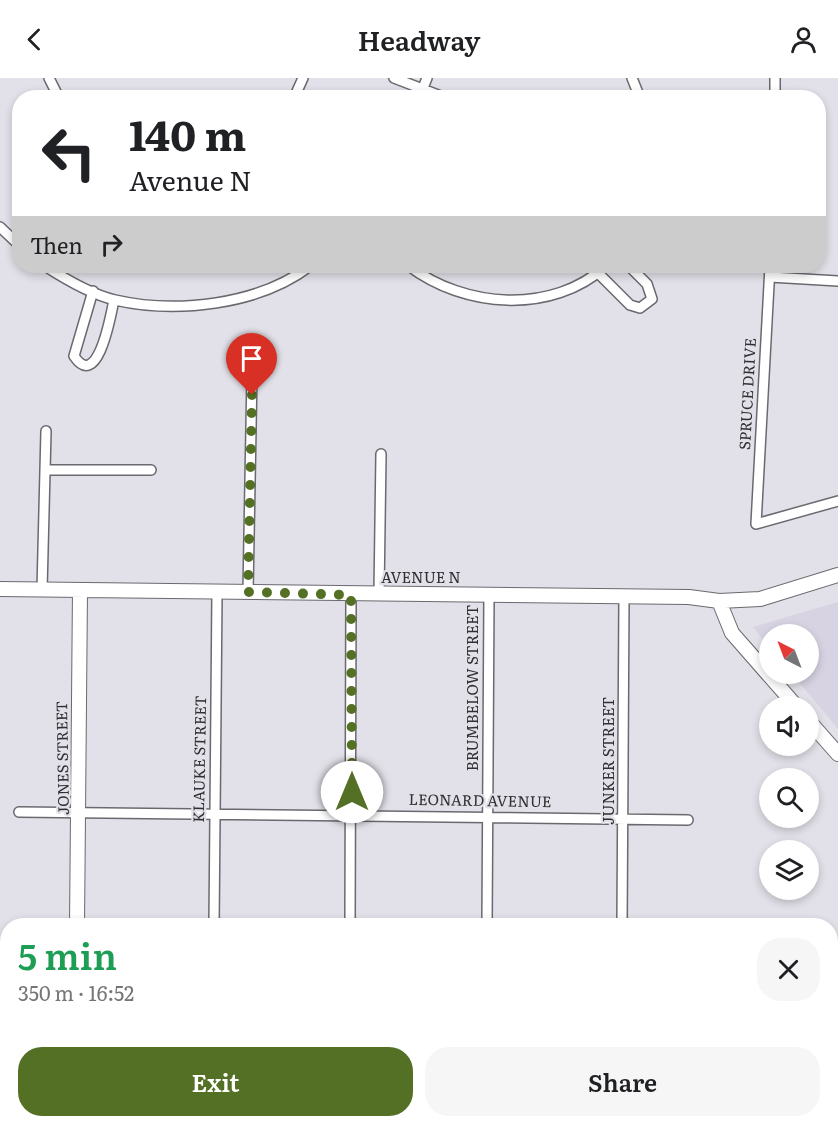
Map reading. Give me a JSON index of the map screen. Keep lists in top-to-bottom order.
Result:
{
  "streets": {
    "street": [
      "SPRUCE DRIVE",
      "AVENUE N",
      "BRUMBELOW STREET",
      "JONES STREET",
      "KLAUKE STREET",
      "JUNKER STREET",
      "LEONARD AVENUE"
    ]
  },
  "crossings": [
    ["AVENUE N", "BRUMBELOW STREET"],
    ["AVENUE N", "JONES STREET"],
    ["AVENUE N", "KLAUKE STREET"],
    ["AVENUE N", "JUNKER STREET"],
    ["BRUMBELOW STREET", "LEONARD AVENUE"],
    ["JONES STREET", "LEONARD AVENUE"],
    ["KLAUKE STREET", "LEONARD AVENUE"],
    ["JUNKER STREET", "LEONARD AVENUE"]
  ],
  "north": "top left",
  "page": {
    "header": "Headway",
    "turn": ["140 m", "Avenue N"],
    "then": "Then",
    "heading": ["5 min", "350 m · 16:52"],
    "buttons": ["Exit", "Share"]
  }
}
